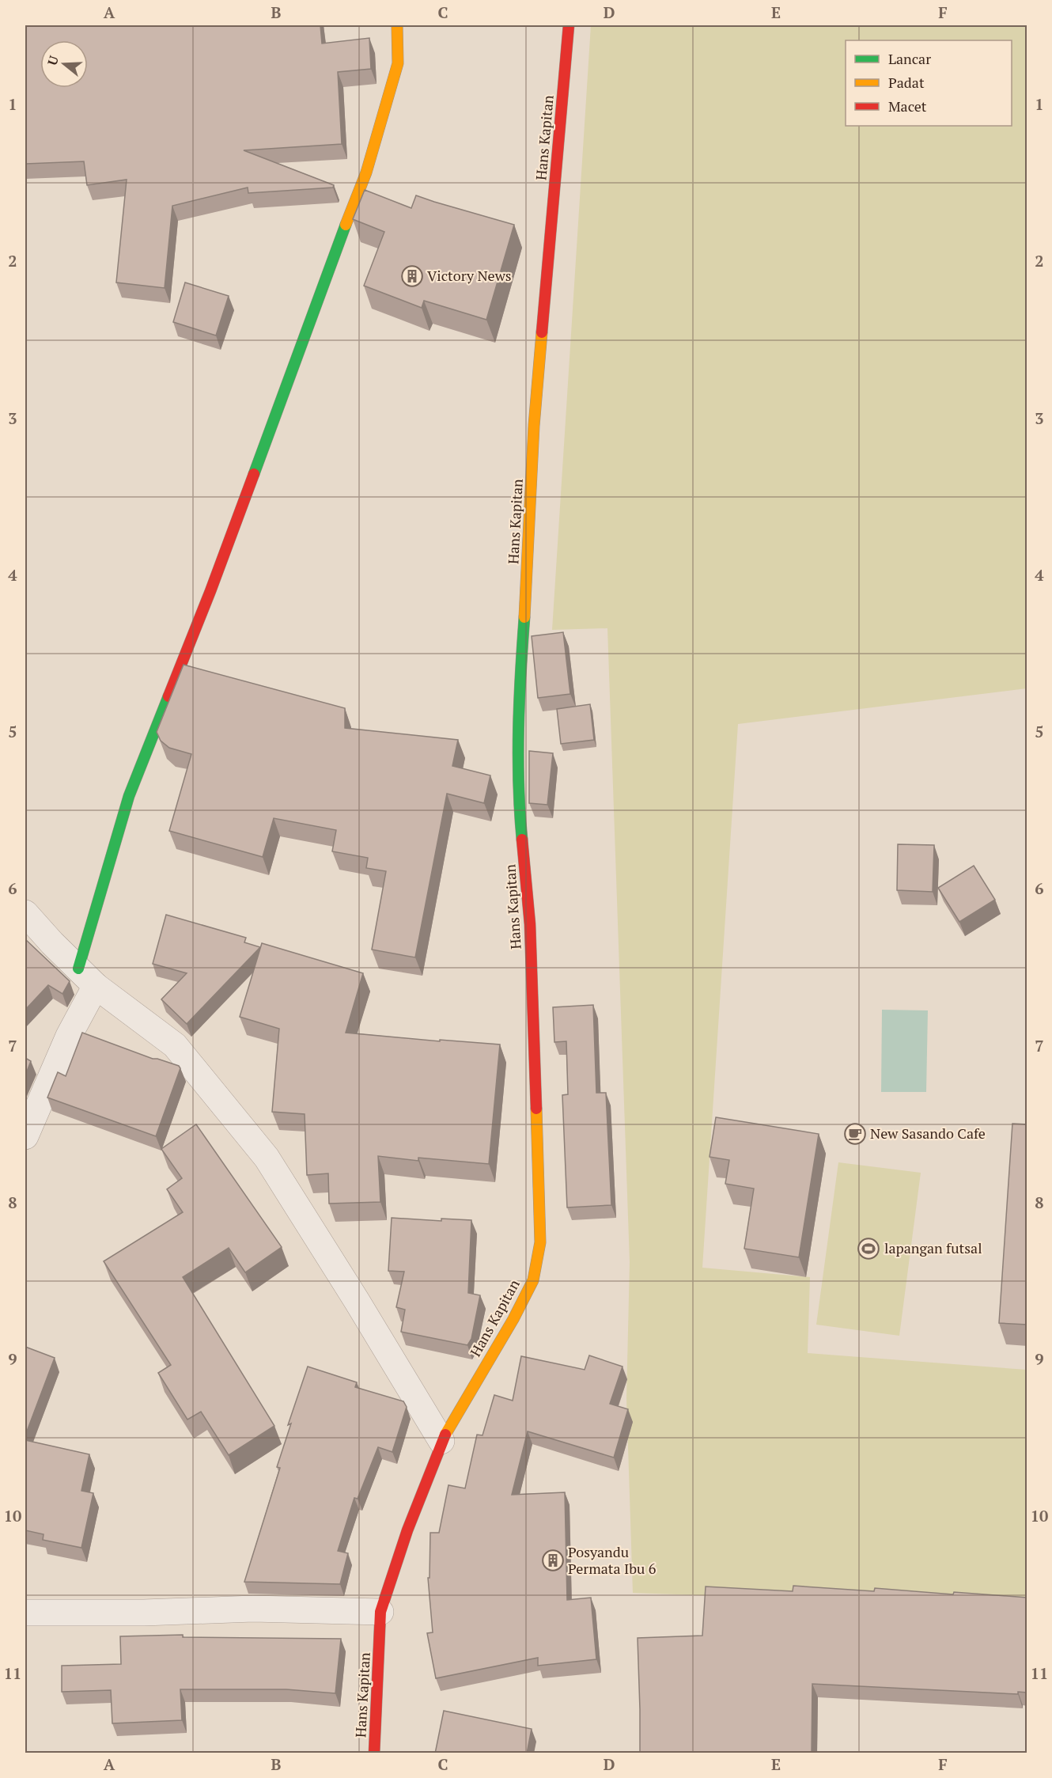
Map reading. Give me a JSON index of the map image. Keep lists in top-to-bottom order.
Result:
{
  "streets": {
    "street": ["Hans Kapitan"]
  },
  "places": {
    "building": ["Victory News", "Posyandu Permata Ibu 6"],
    "cafe": ["New Sasando Cafe"],
    "sports": ["lapangan futsal"]
  },
  "legend": ["Lancar", "Padat", "Macet"],
  "north": "left",
  "grid": {
    "columns": [
      "A",
      "B",
      "C",
      "D",
      "E",
      "F"
    ],
    "rows": [
      "1",
      "2",
      "3",
      "4",
      "5",
      "6",
      "7",
      "8",
      "9",
      "10",
      "11"
    ]
  }
}
